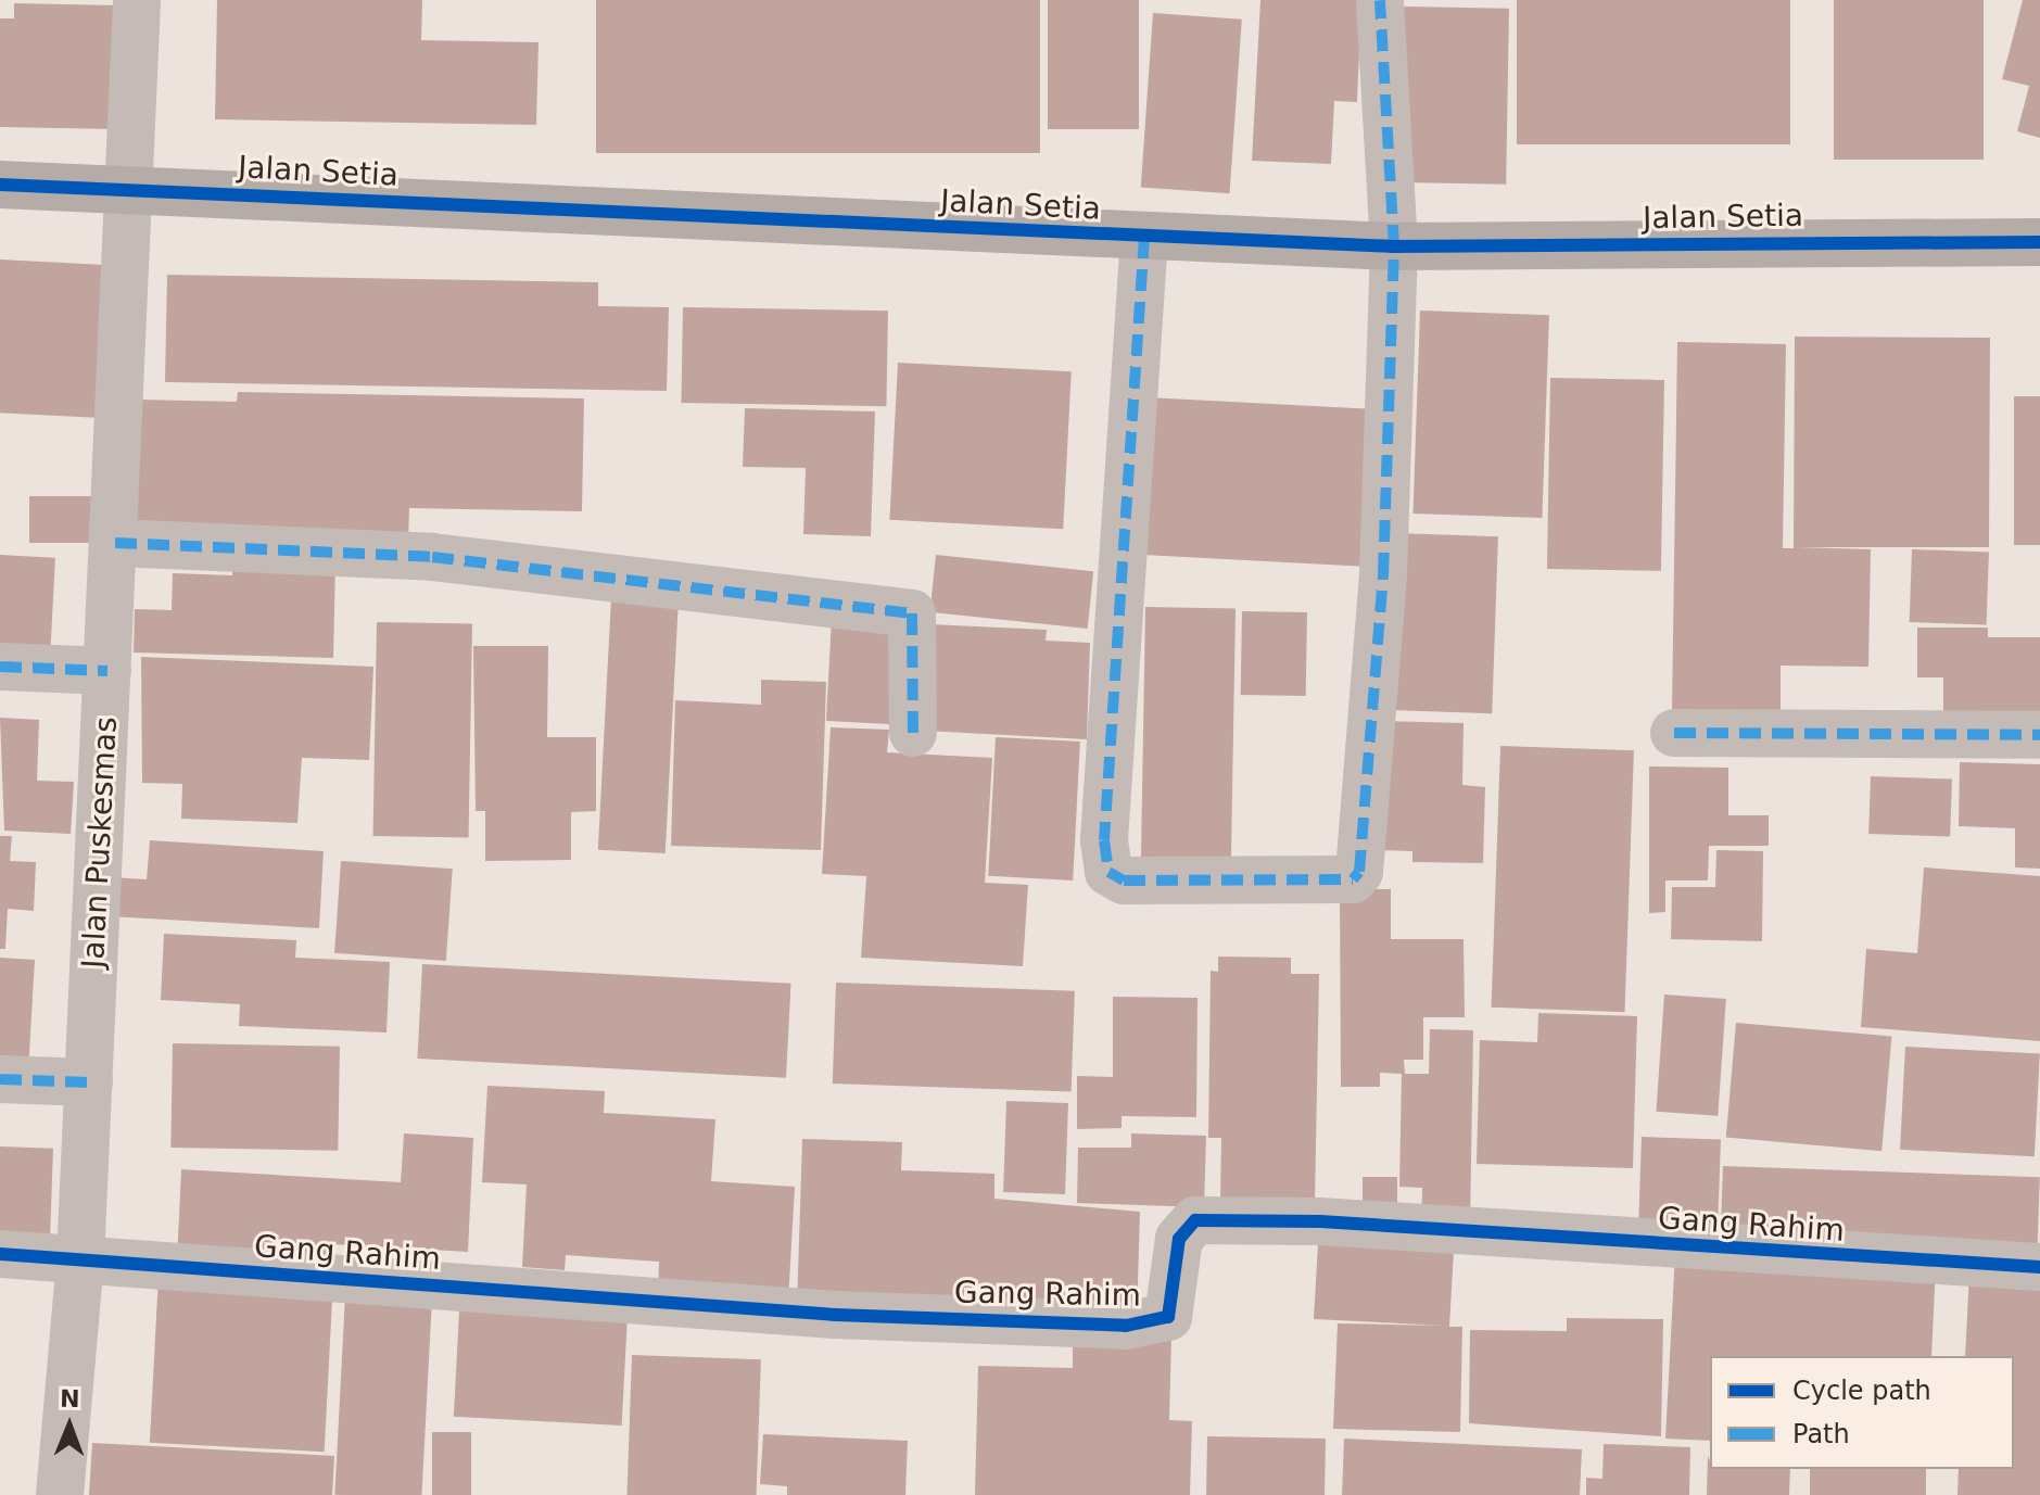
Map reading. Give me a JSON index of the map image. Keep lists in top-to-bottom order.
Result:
{
  "streets": {
    "street": ["Jalan Setia", "Jalan Puskesmas", "Gang Rahim"]
  },
  "crossings": [
    ["Jalan Setia", "Jalan Puskesmas"],
    ["Jalan Puskesmas", "Gang Rahim"]
  ],
  "legend": ["Cycle path", "Path"],
  "north": "top"
}
